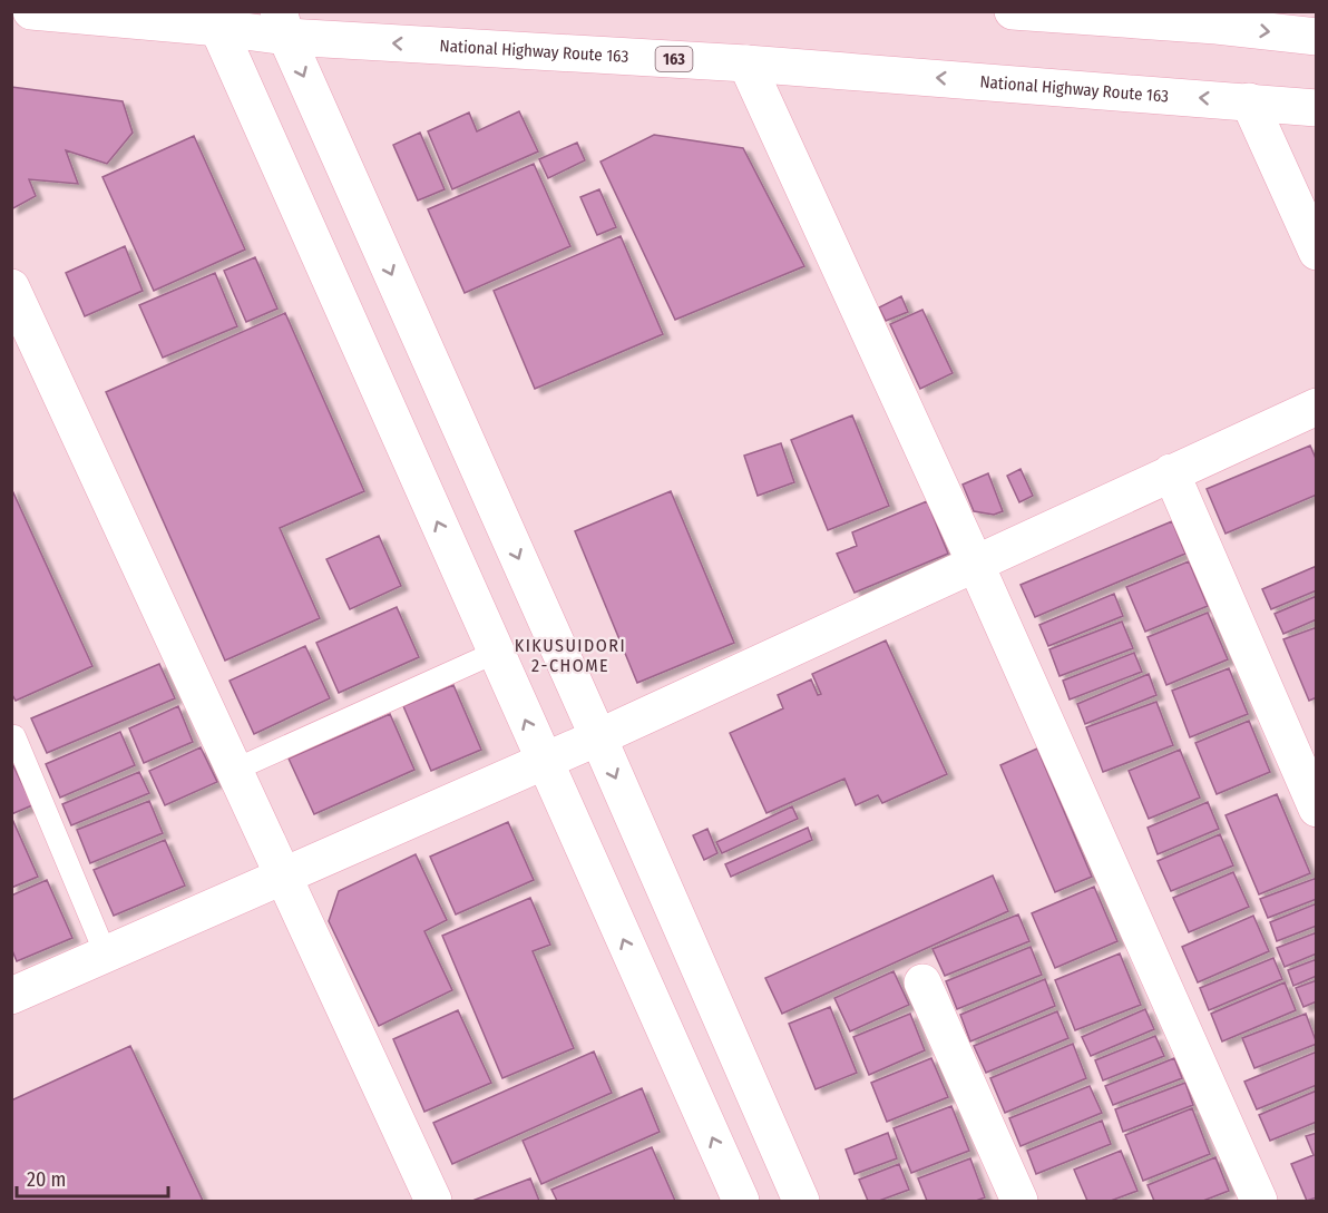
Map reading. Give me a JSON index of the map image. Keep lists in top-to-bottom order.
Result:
{
  "streets": {
    "main road": ["National Highway Route 163", "163"]
  },
  "one_way": ["National Highway Route 163"],
  "districts": ["KIKUSUIDORI 2-CHOME"],
  "scale_bar": "20 m"
}
